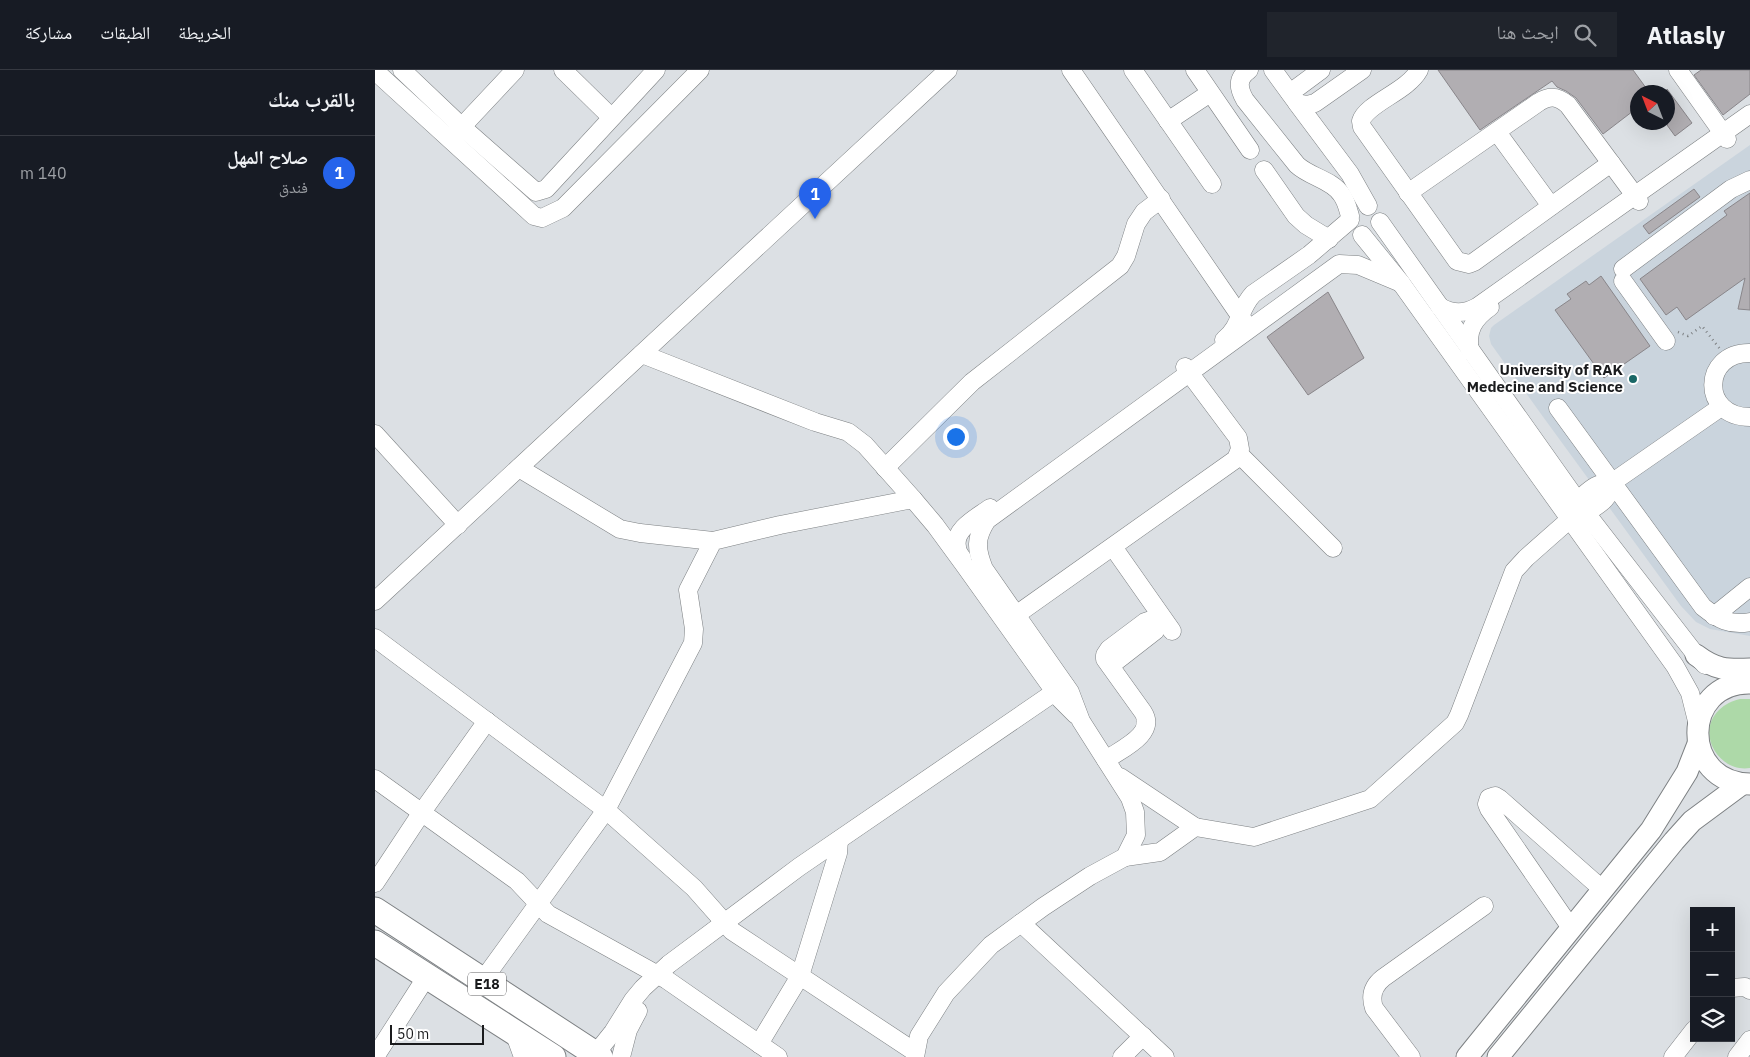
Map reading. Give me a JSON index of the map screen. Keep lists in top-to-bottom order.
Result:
{
  "streets": {
    "highway": ["E18"]
  },
  "places": ["University of RAK Medecine and Science"],
  "scale_bar": "50 m",
  "north": "top left",
  "page": {
    "header": "Atlasly",
    "search": "ابحث هنا",
    "nav": ["الخريطة", "الطبقات", "مشاركة"],
    "heading": "بالقرب منك",
    "list": [
      {
        "mark": "1",
        "name": "صلاح المهل",
        "note": "فندق",
        "value": "140 m"
      }
    ],
    "pins": "1",
    "map_buttons": ["+", "−"],
    "scale": "50 m"
  }
}
